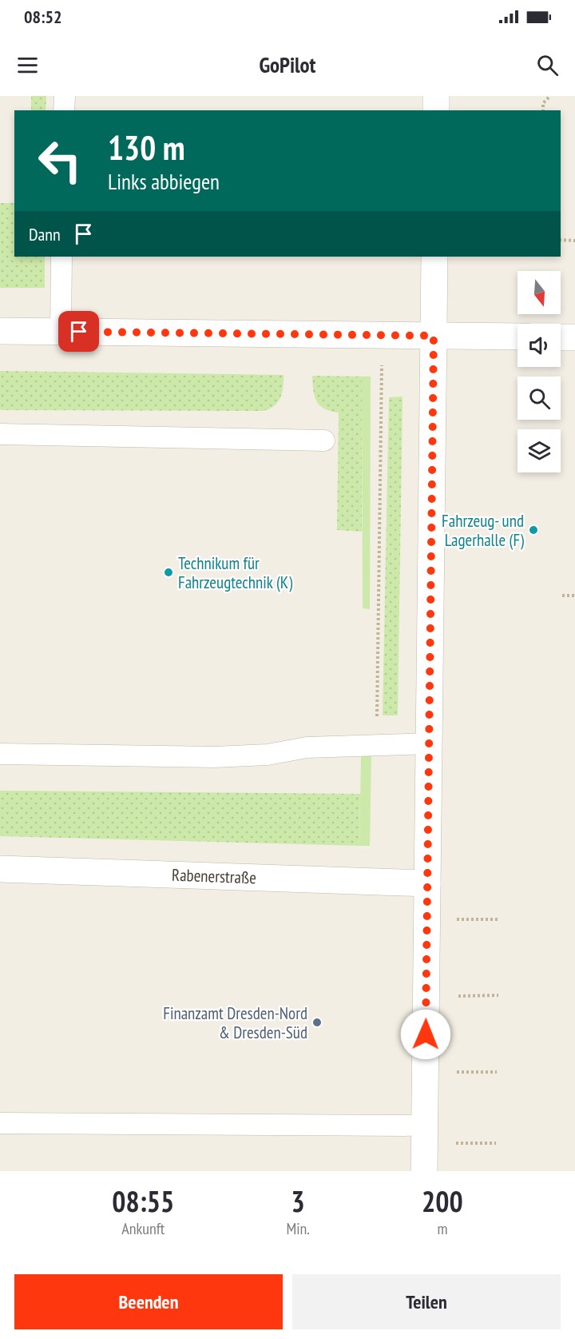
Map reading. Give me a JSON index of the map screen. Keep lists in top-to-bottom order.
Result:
{
  "streets": {
    "street": ["Rabenerstraße"]
  },
  "places": ["Fahrzeug- und Lagerhalle (F)", "Technikum für Fahrzeugtechnik (K)", "Finanzamt Dresden-Nord & Dresden-Süd"],
  "north": "bottom",
  "page": {
    "status": "08:52",
    "header": "GoPilot",
    "turn": ["130 m", "Links abbiegen"],
    "then": "Dann",
    "eta": [
      "08:55",
      "Ankunft",
      "3",
      "Min.",
      "200",
      "m"
    ],
    "buttons": ["Beenden", "Teilen"]
  }
}
